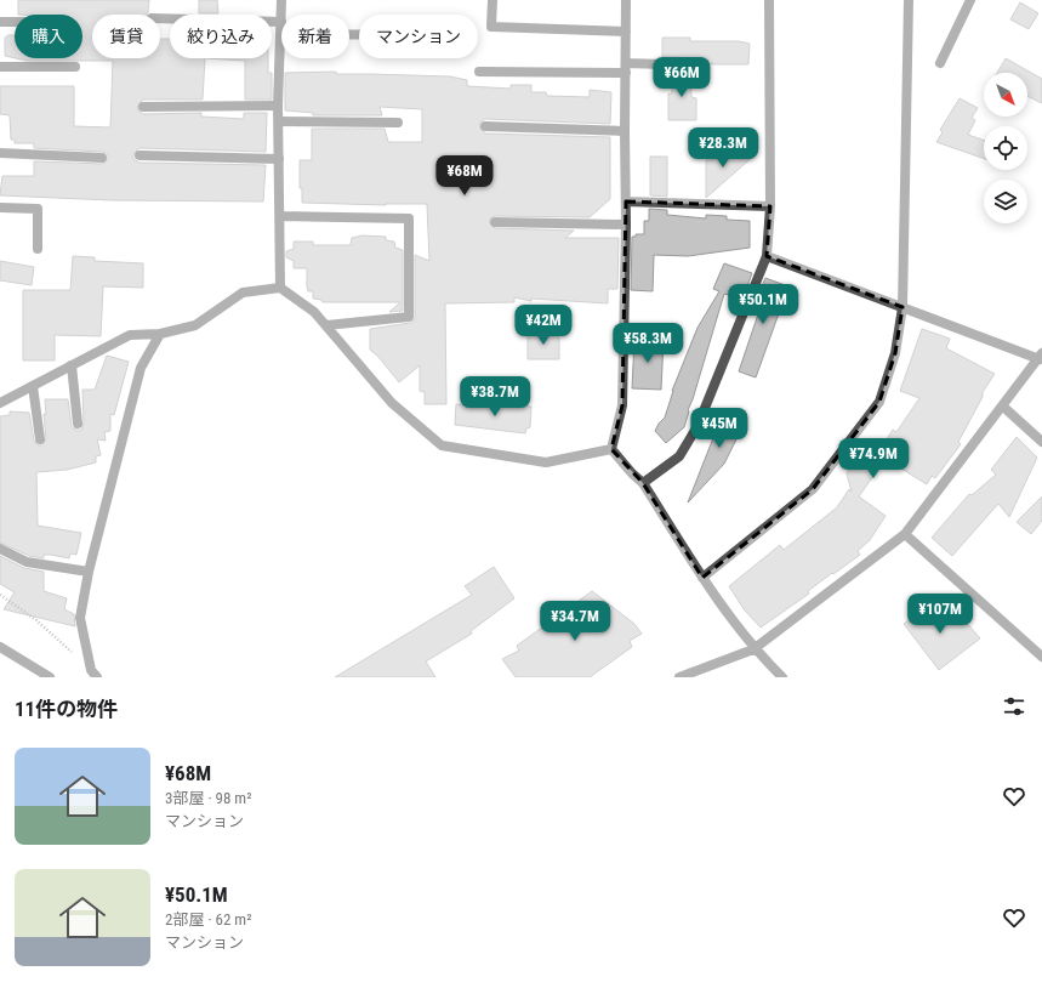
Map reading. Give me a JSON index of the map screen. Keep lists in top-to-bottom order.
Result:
{
  "north": "bottom right",
  "page": {
    "chip": [
      "購入",
      "賃貸",
      "絞り込み",
      "新着",
      "マンション"
    ],
    "price": [
      "¥66M",
      "¥28.3M",
      "¥68M",
      "¥50.1M",
      "¥42M",
      "¥58.3M",
      "¥38.7M",
      "¥45M",
      "¥74.9M",
      "¥107M",
      "¥34.7M"
    ],
    "heading": "11件の物件",
    "list": [
      {
        "name": "¥68M",
        "note": "3部屋 · 98 m² · マンション"
      },
      {
        "name": "¥50.1M",
        "note": "2部屋 · 62 m² · マンション"
      }
    ]
  }
}
